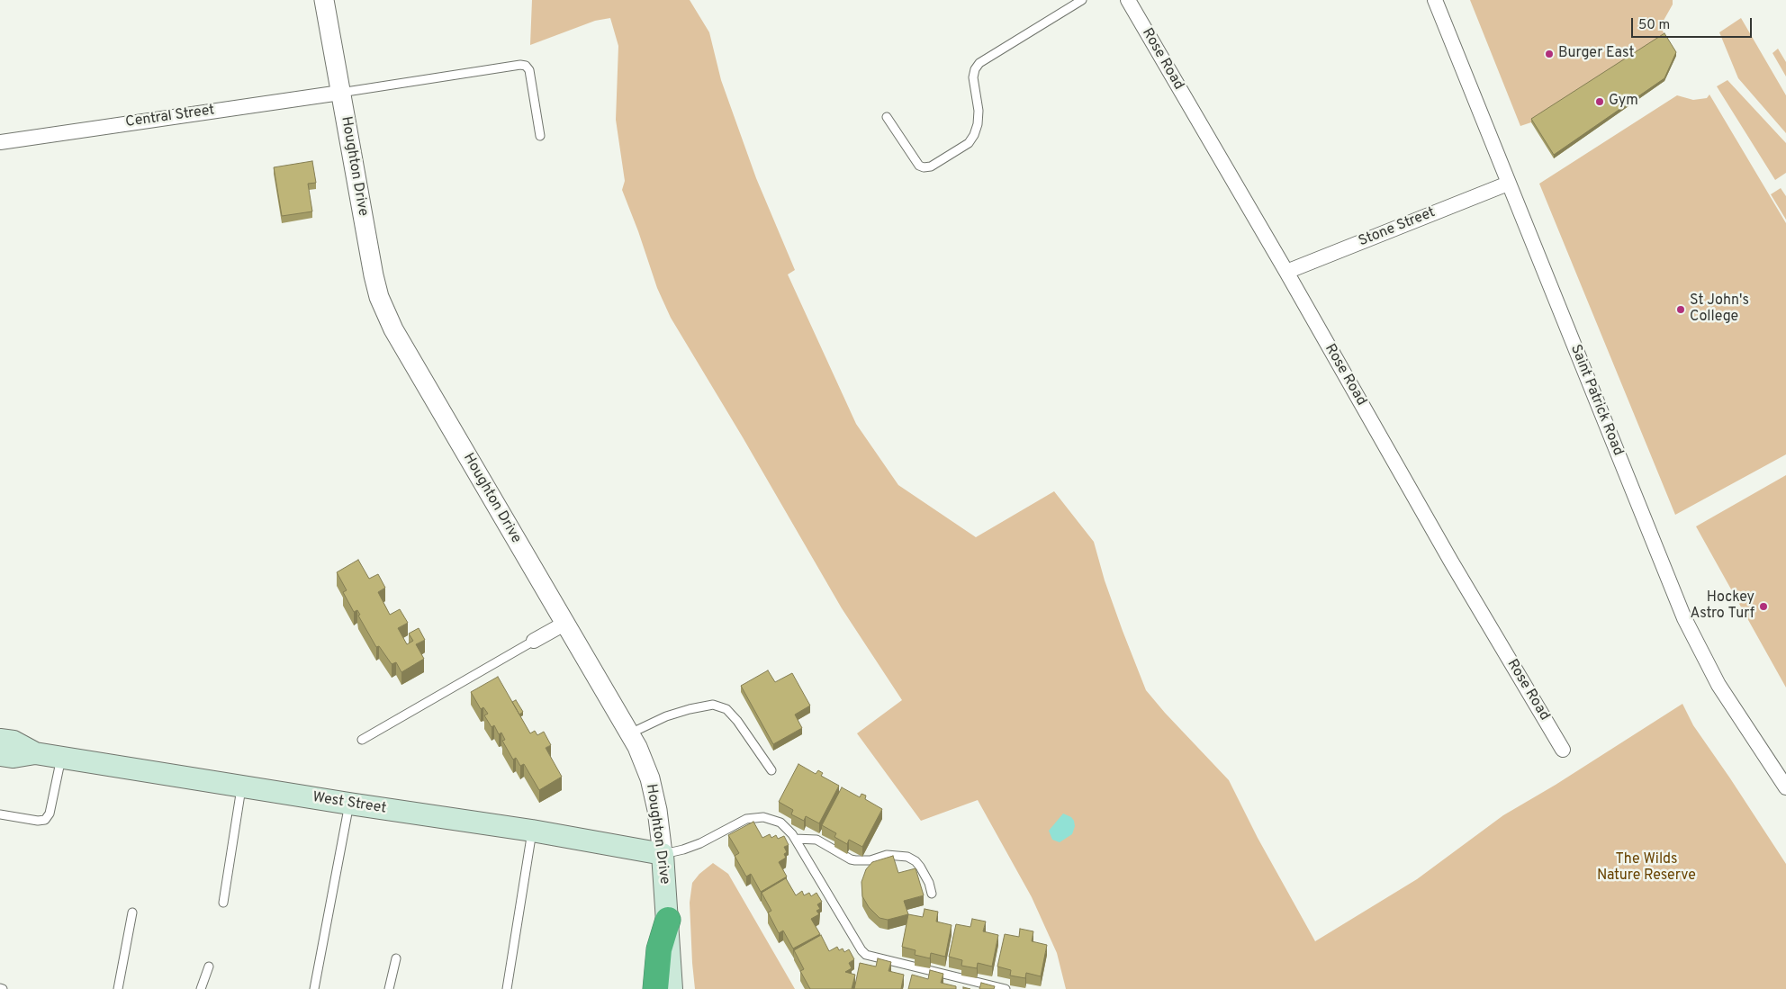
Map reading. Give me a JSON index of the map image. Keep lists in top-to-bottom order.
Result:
{
  "streets": {
    "main road": ["Houghton Drive", "West Street"],
    "street": [
      "Rose Road",
      "Central Street",
      "Stone Street",
      "Saint Patrick Road"
    ]
  },
  "crossings": [
    ["Rose Road", "Stone Street"],
    ["Central Street", "Houghton Drive"],
    ["Houghton Drive", "West Street"],
    ["Stone Street", "Saint Patrick Road"]
  ],
  "parks": ["The Wilds Nature Reserve"],
  "places": [
    "Burger East",
    "Gym",
    "St John's College",
    "Hockey Astro Turf"
  ],
  "scale_bar": "50 m"
}
